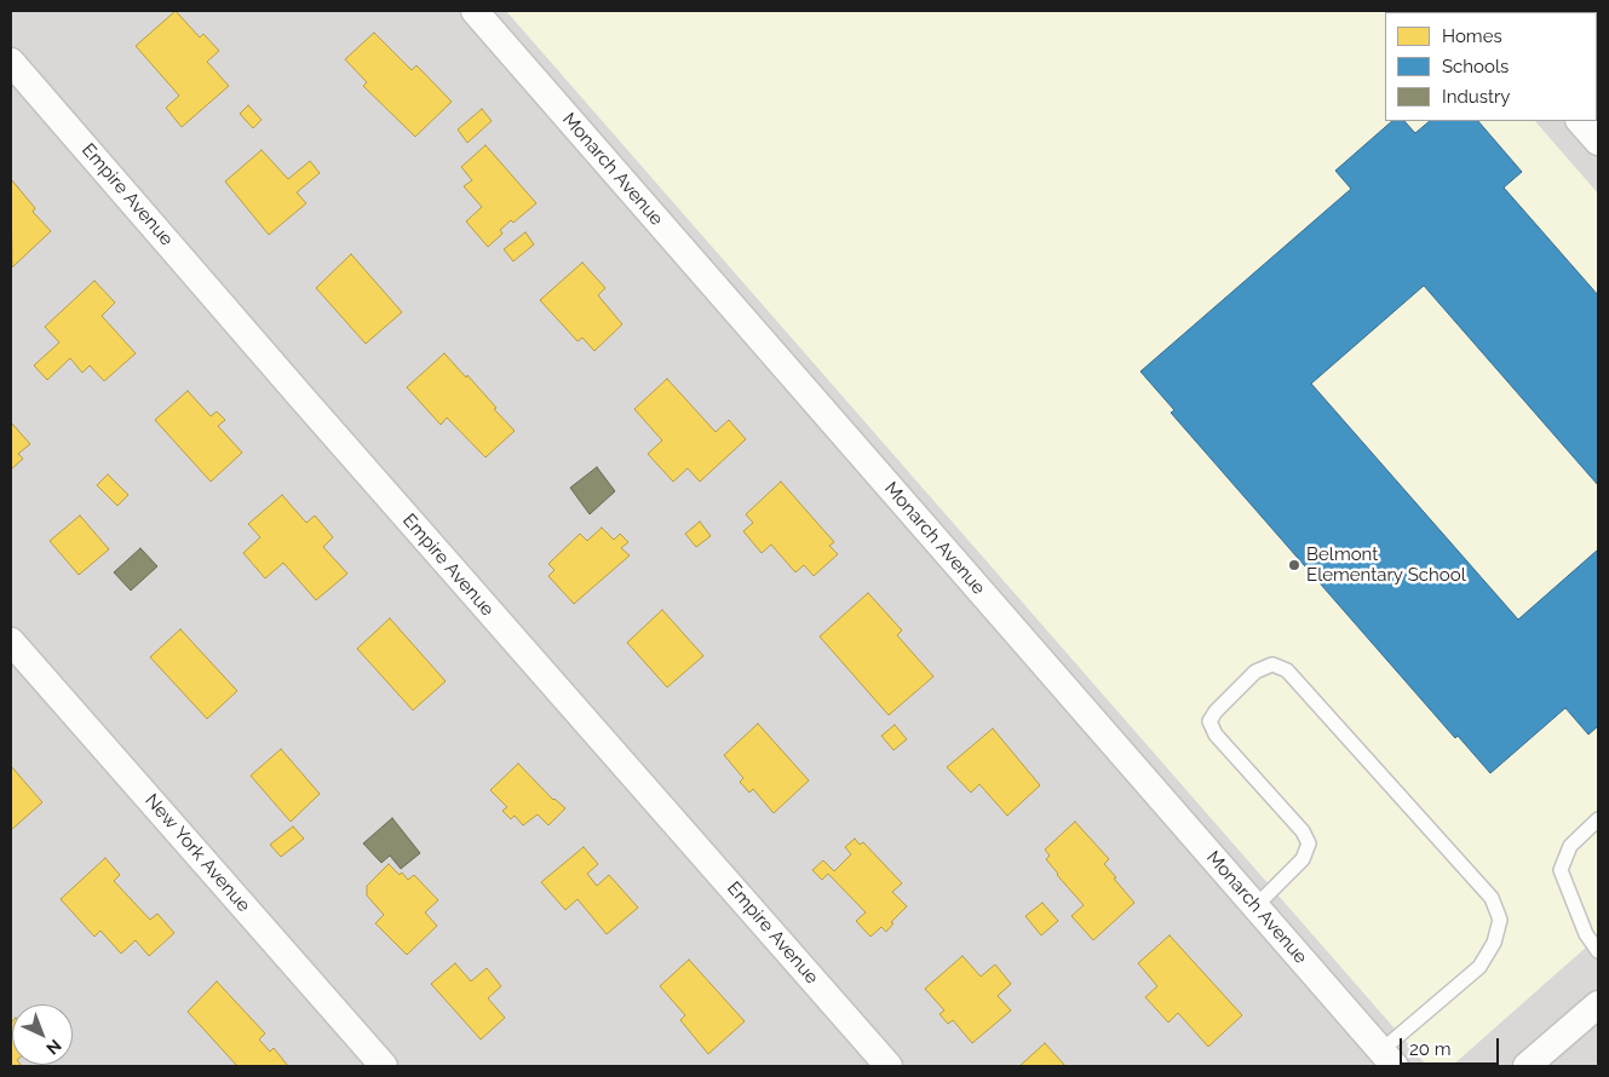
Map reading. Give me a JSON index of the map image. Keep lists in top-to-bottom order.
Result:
{
  "streets": {
    "street": ["Monarch Avenue", "Empire Avenue", "New York Avenue"]
  },
  "places": ["Belmont Elementary School"],
  "legend": ["Homes", "Schools", "Industry"],
  "scale_bar": "20 m",
  "north": "bottom right"
}
